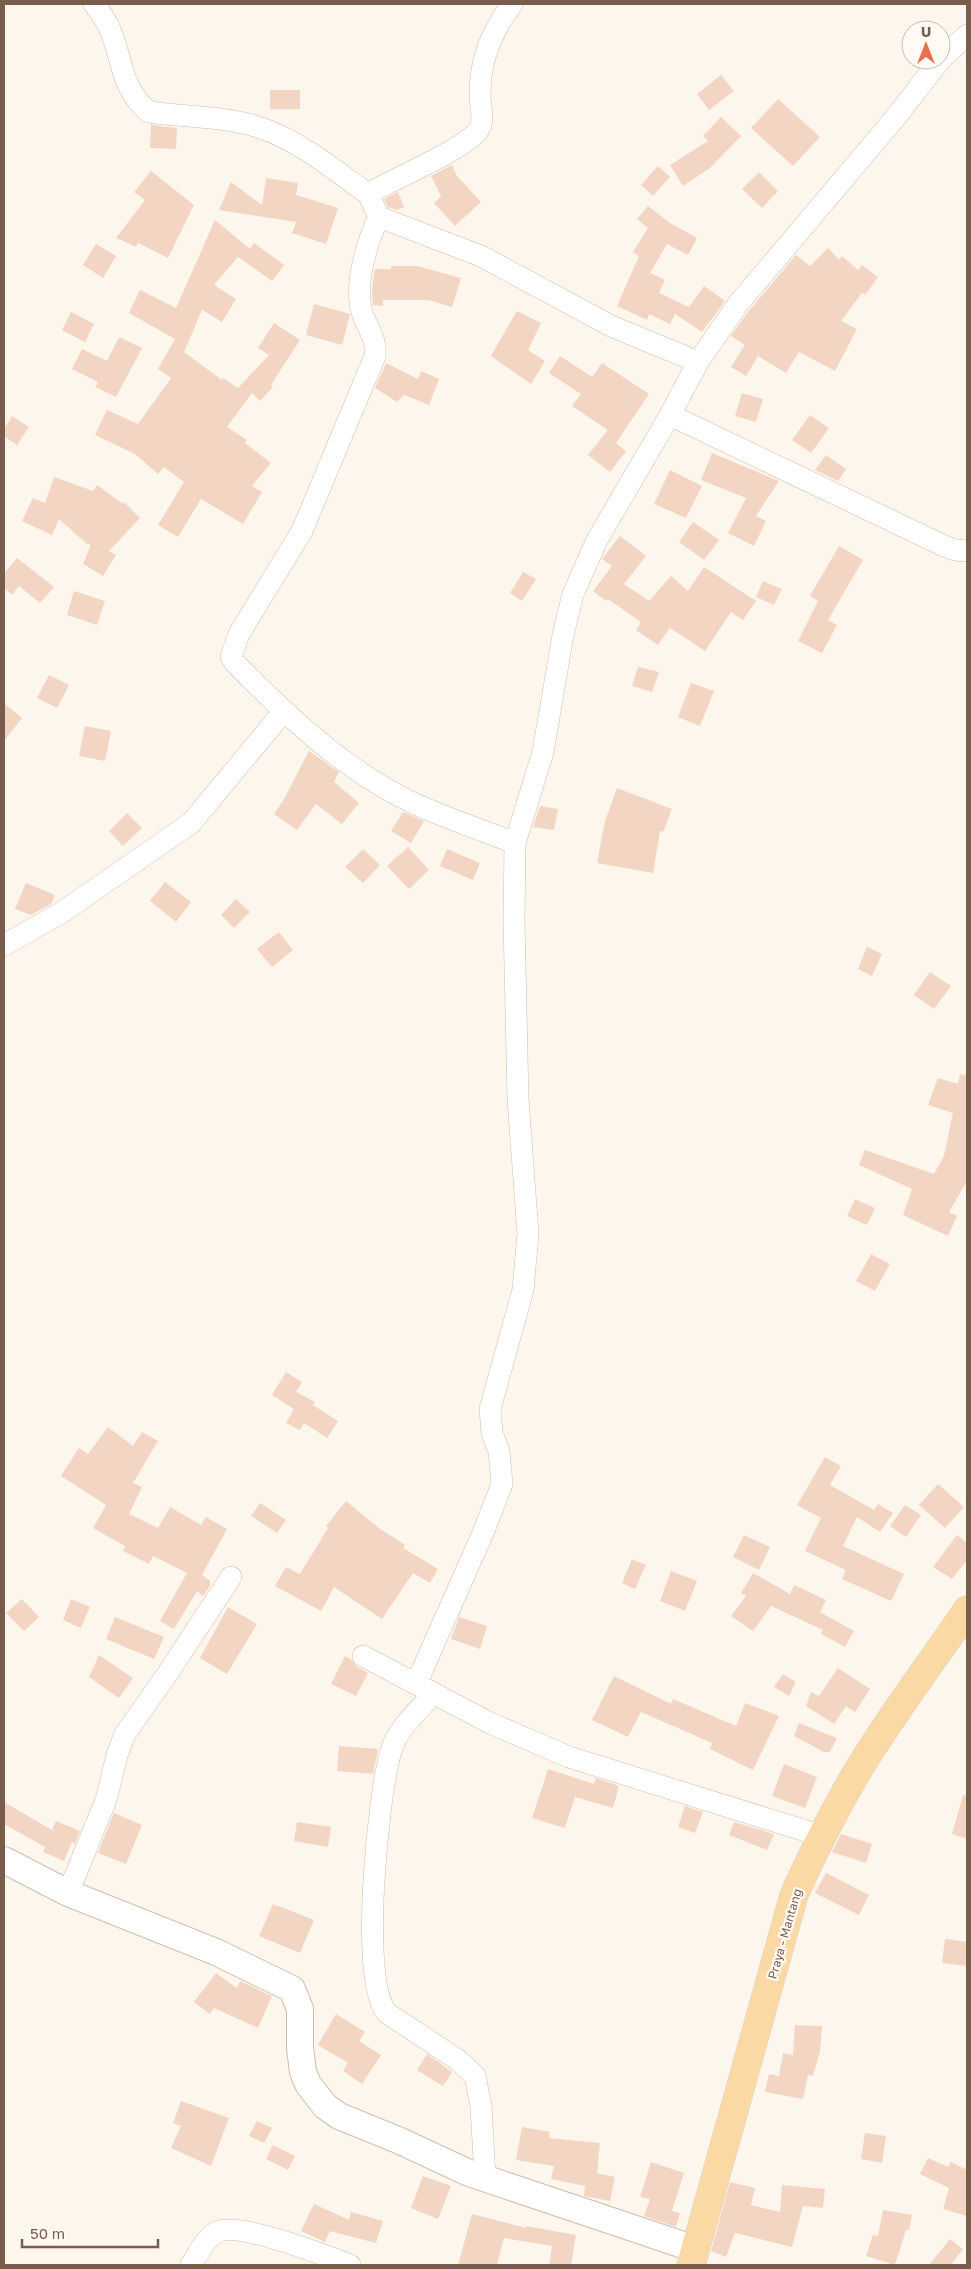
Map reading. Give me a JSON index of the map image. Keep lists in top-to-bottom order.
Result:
{
  "streets": {
    "main road": ["Praya - Mantang"]
  },
  "scale_bar": "50 m",
  "north": "top"
}
